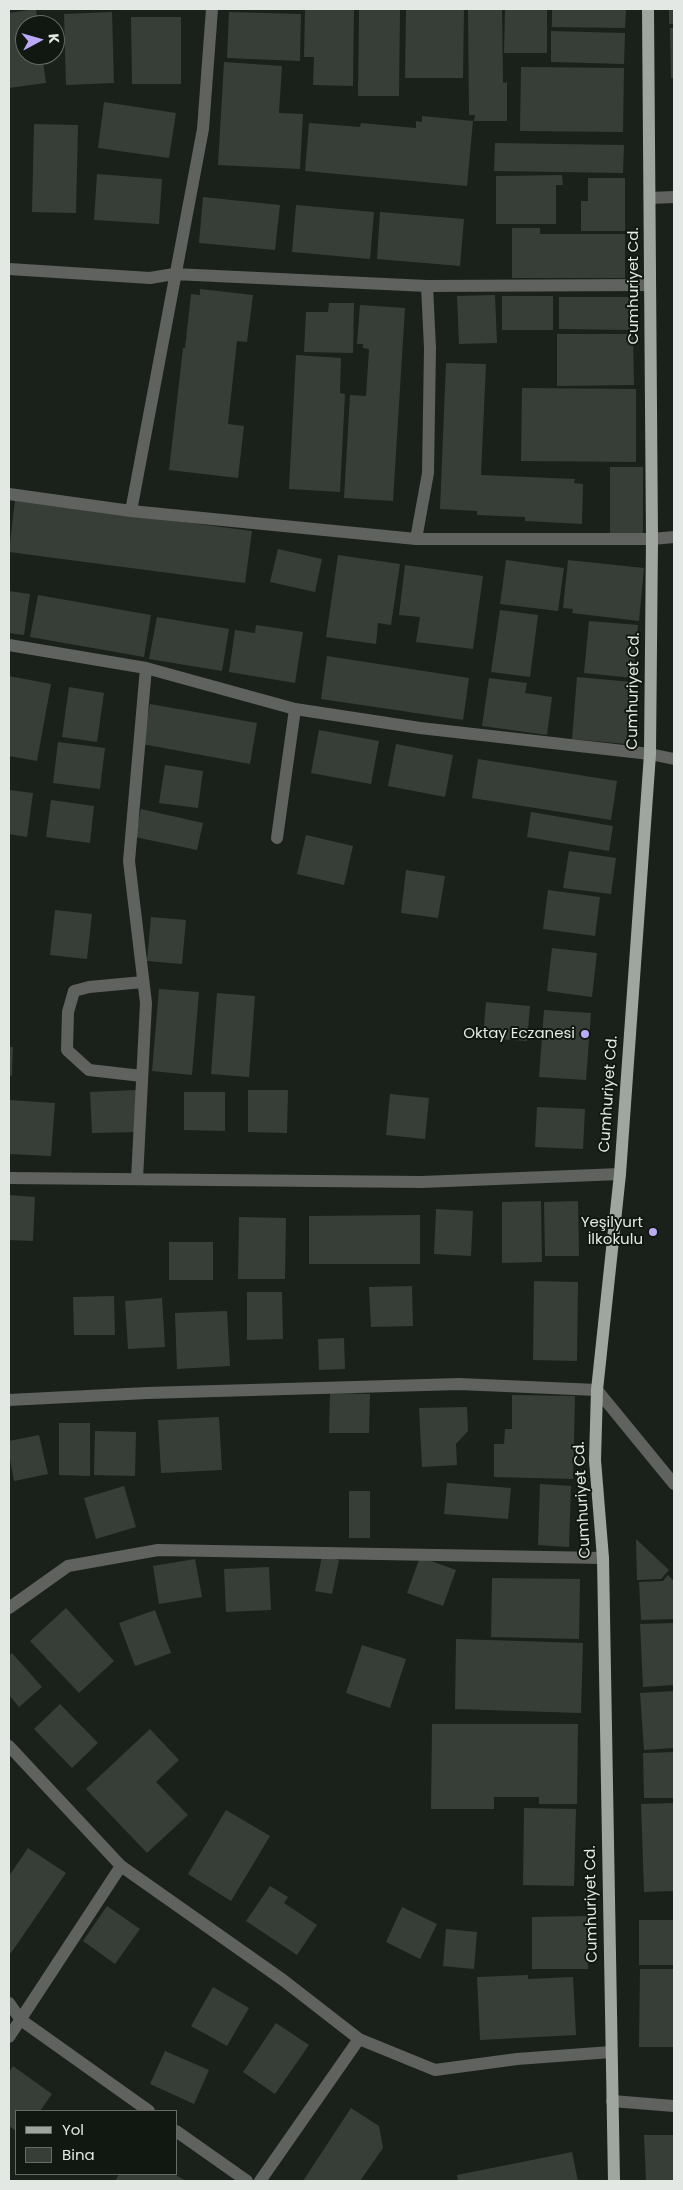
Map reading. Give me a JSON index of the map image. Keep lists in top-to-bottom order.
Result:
{
  "streets": {
    "main road": ["Cumhuriyet Cd."]
  },
  "places": ["Oktay Eczanesi", "Yeşilyurt İlkokulu"],
  "legend": ["Yol", "Bina"],
  "north": "right"
}
